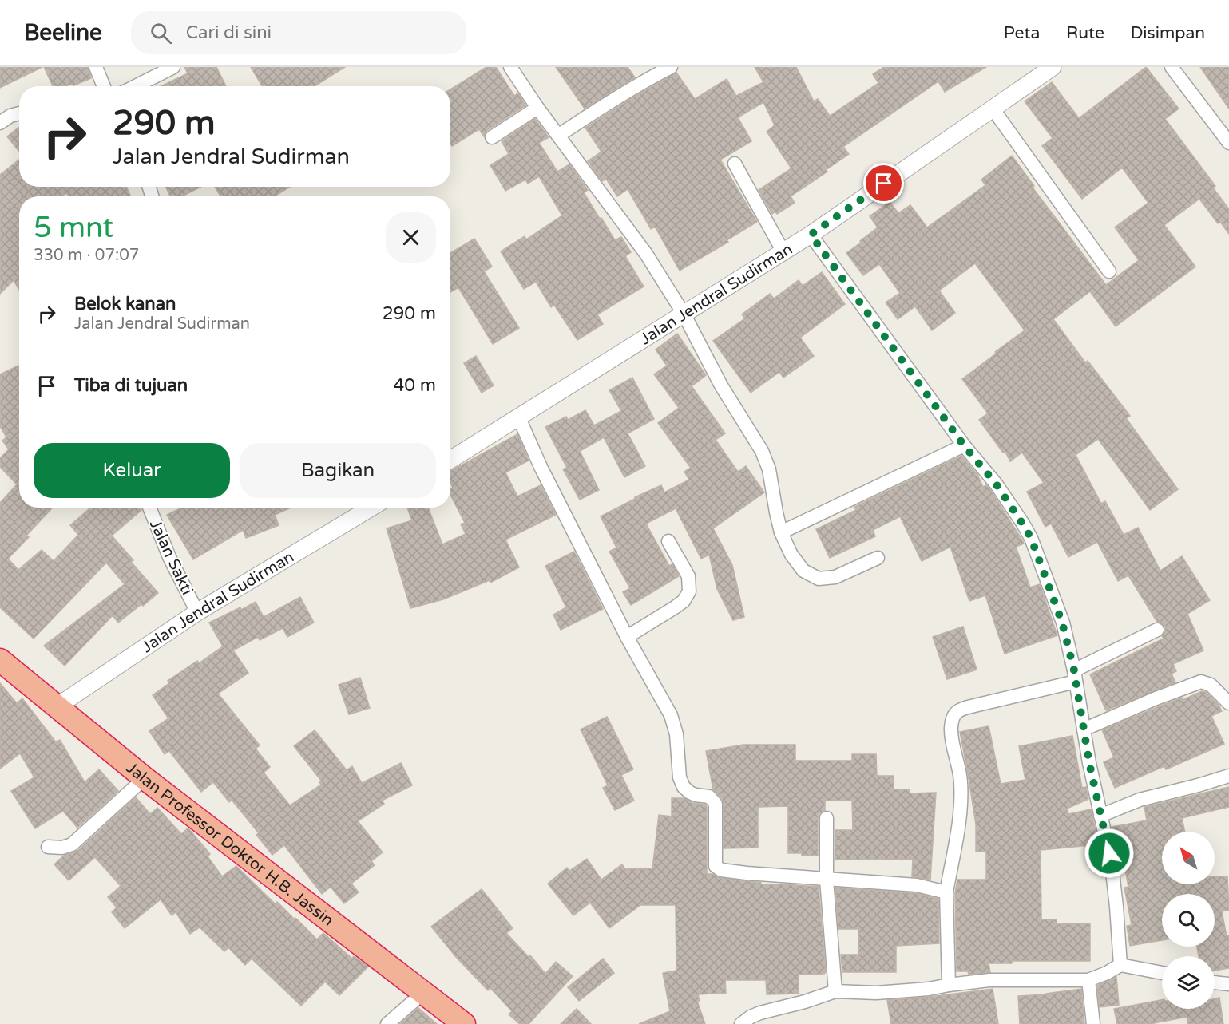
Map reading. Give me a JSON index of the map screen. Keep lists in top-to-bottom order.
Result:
{
  "streets": {
    "highway": ["Jalan Professor Doktor H.B. Jassin"],
    "street": ["Jalan Jendral Sudirman", "Jalan Sakti"]
  },
  "crossings": [
    ["Jalan Jendral Sudirman", "Jalan Sakti"],
    ["Jalan Jendral Sudirman", "Jalan Professor Doktor H.B. Jassin"]
  ],
  "north": "top left",
  "page": {
    "header": "Beeline",
    "search": "Cari di sini",
    "nav": ["Peta", "Rute", "Disimpan"],
    "turn": ["290 m", "Jalan Jendral Sudirman"],
    "heading": ["5 mnt", "330 m · 07:07"],
    "list": [
      {
        "name": "Belok kanan",
        "note": "Jalan Jendral Sudirman",
        "value": "290 m"
      },
      {
        "name": "Tiba di tujuan",
        "value": "40 m"
      }
    ],
    "buttons": ["Keluar", "Bagikan"]
  }
}
